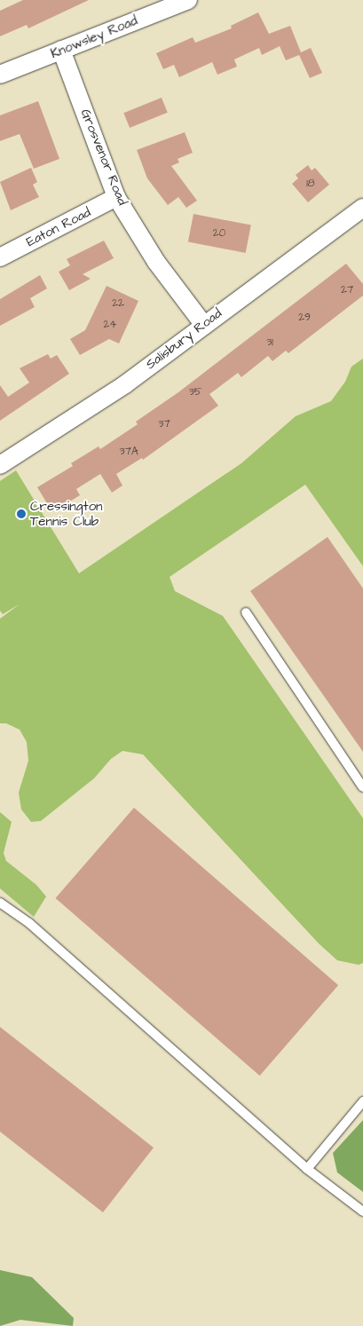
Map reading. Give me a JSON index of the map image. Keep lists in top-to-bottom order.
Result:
{
  "streets": {
    "street": [
      "Knowsley Road",
      "Grosvenor Road",
      "Eaton Road",
      "Salisbury Road"
    ]
  },
  "crossings": [
    ["Knowsley Road", "Grosvenor Road"],
    ["Grosvenor Road", "Eaton Road"],
    ["Grosvenor Road", "Salisbury Road"]
  ],
  "places": ["Cressington Tennis Club"],
  "house_numbers": [
    "18",
    "20",
    "27",
    "22",
    "29",
    "24",
    "31",
    "35",
    "37",
    "37A"
  ]
}
